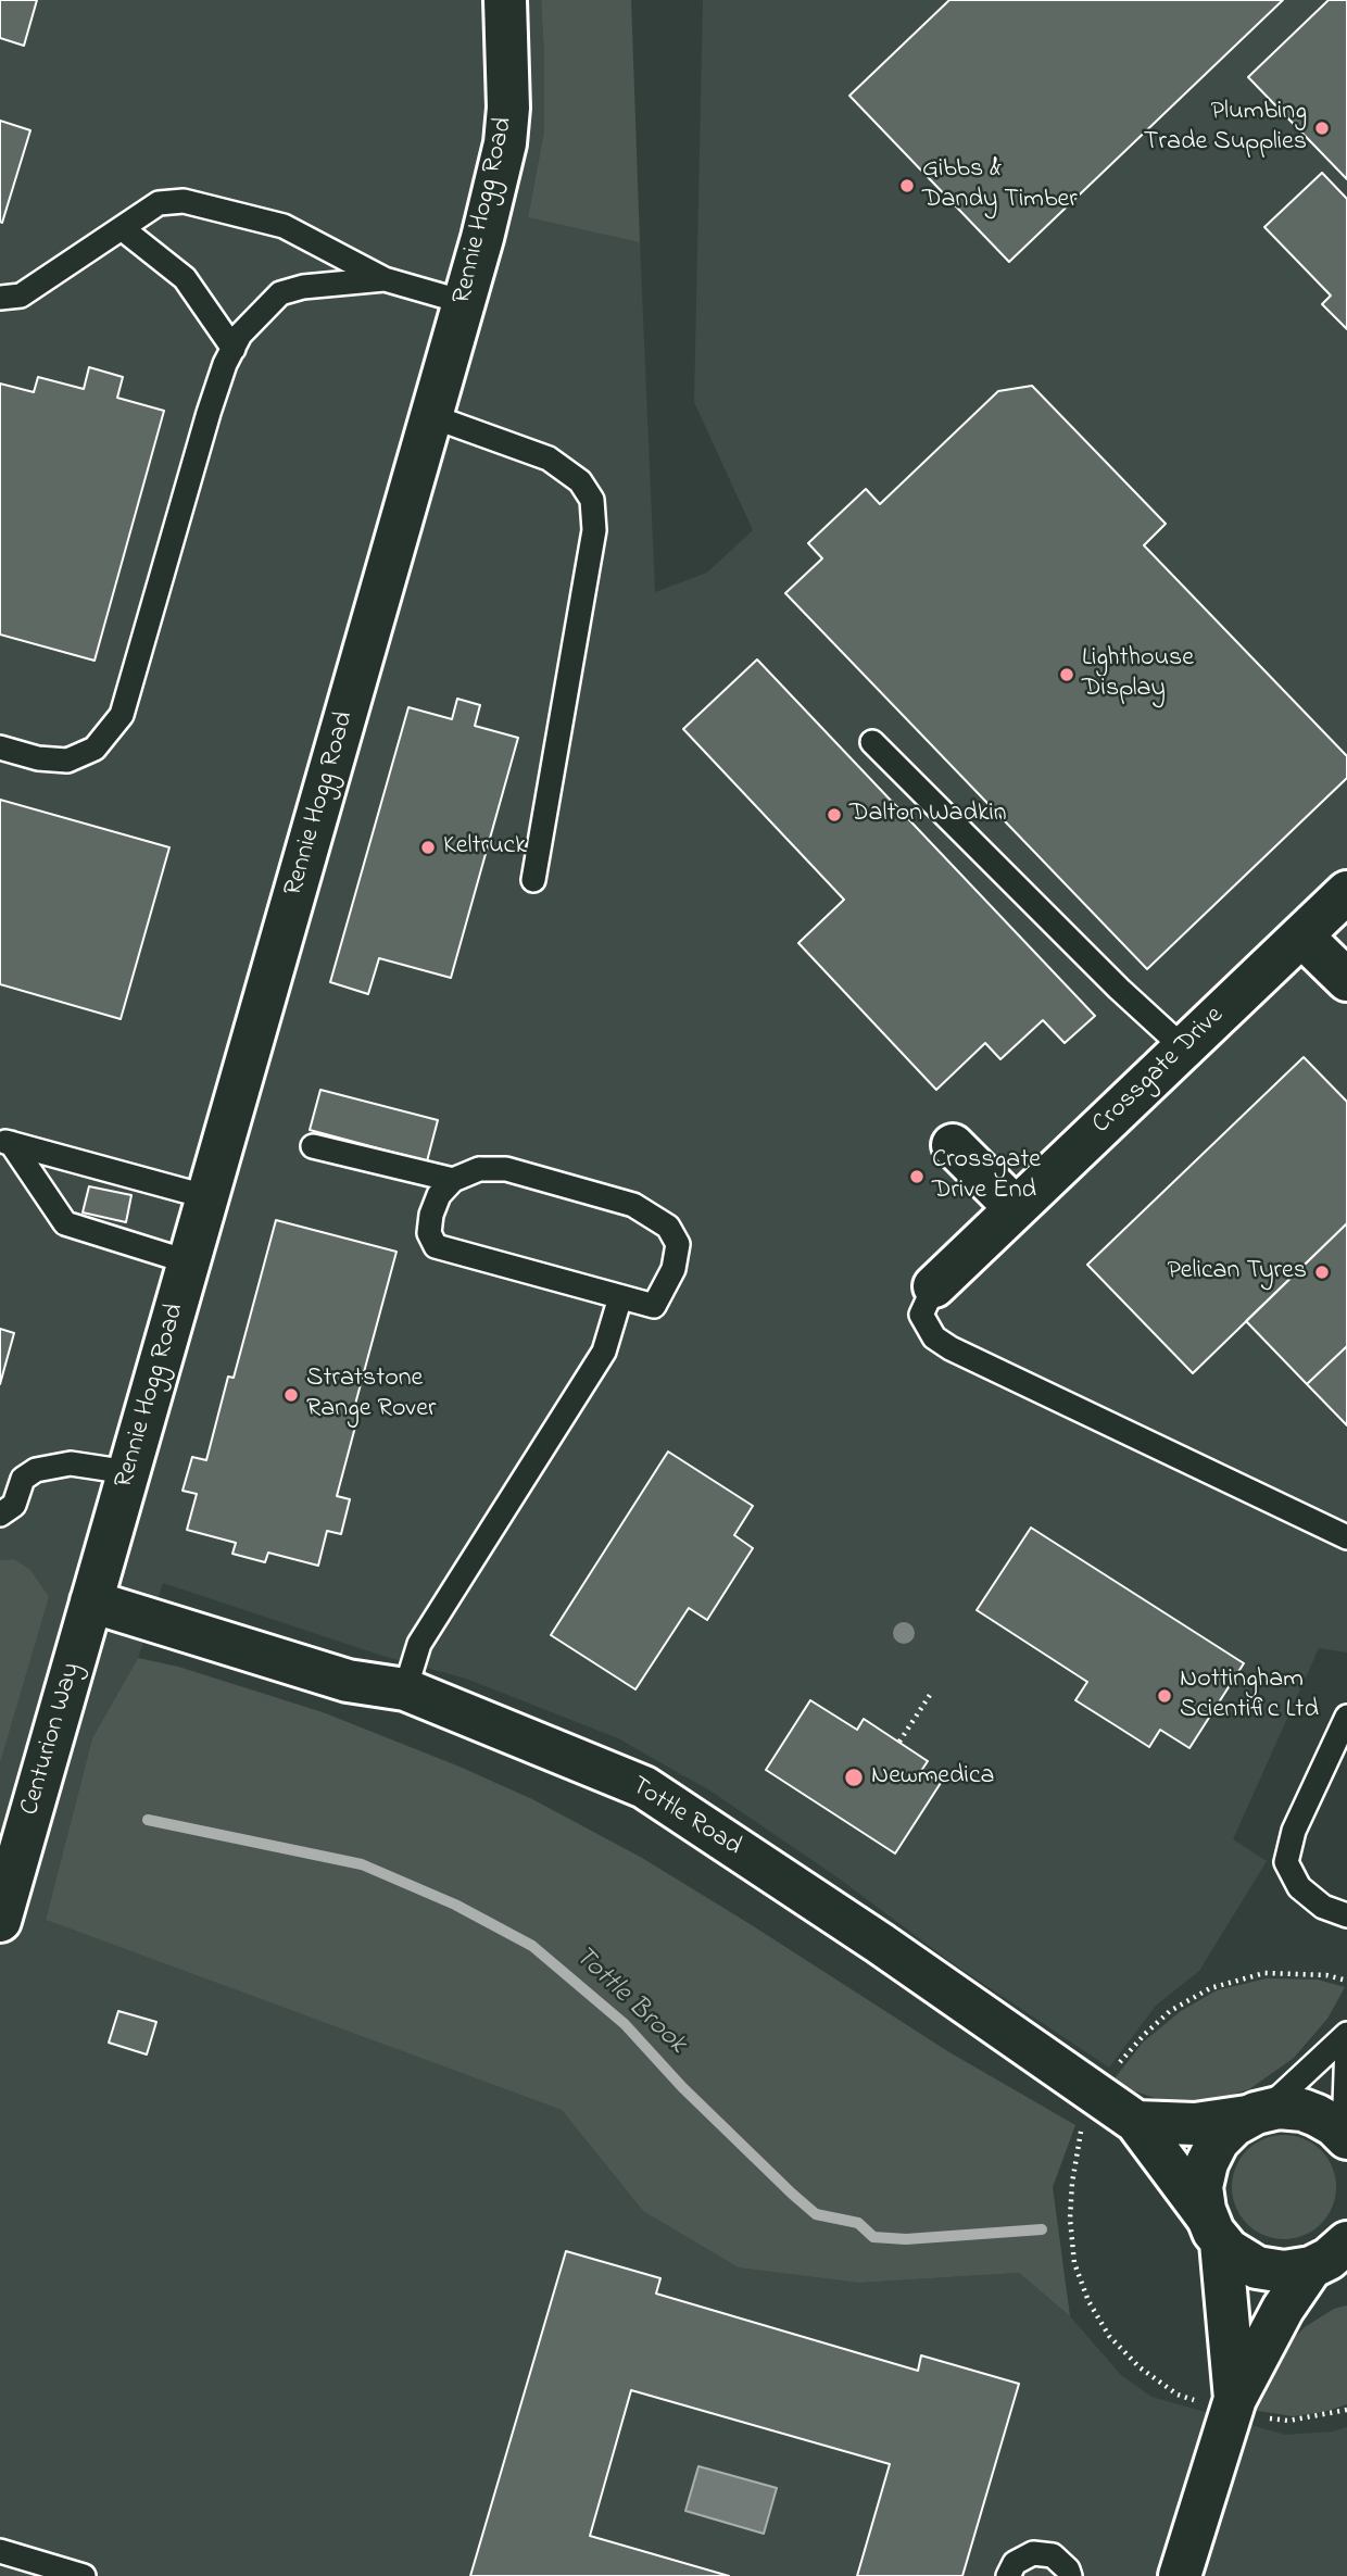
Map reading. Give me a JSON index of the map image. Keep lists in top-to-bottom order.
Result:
{
  "streets": {
    "street": [
      "Rennie Hogg Road",
      "Crossgate Drive",
      "Centurion Way",
      "Tottle Road"
    ]
  },
  "crossings": [
    ["Rennie Hogg Road", "Centurion Way"],
    ["Rennie Hogg Road", "Tottle Road"],
    ["Centurion Way", "Tottle Road"]
  ],
  "water": ["Tottle Brook"],
  "places": [
    "Plumbing Trade Supplies",
    "Gibbs & Dandy Timber",
    "Lighthouse Display",
    "Dalton Wadkin",
    "Keltruck",
    "Crossgate Drive End",
    "Pelican Tyres",
    "Stratstone Range Rover",
    "Nottingham Scientific Ltd",
    "Newmedica"
  ]
}
